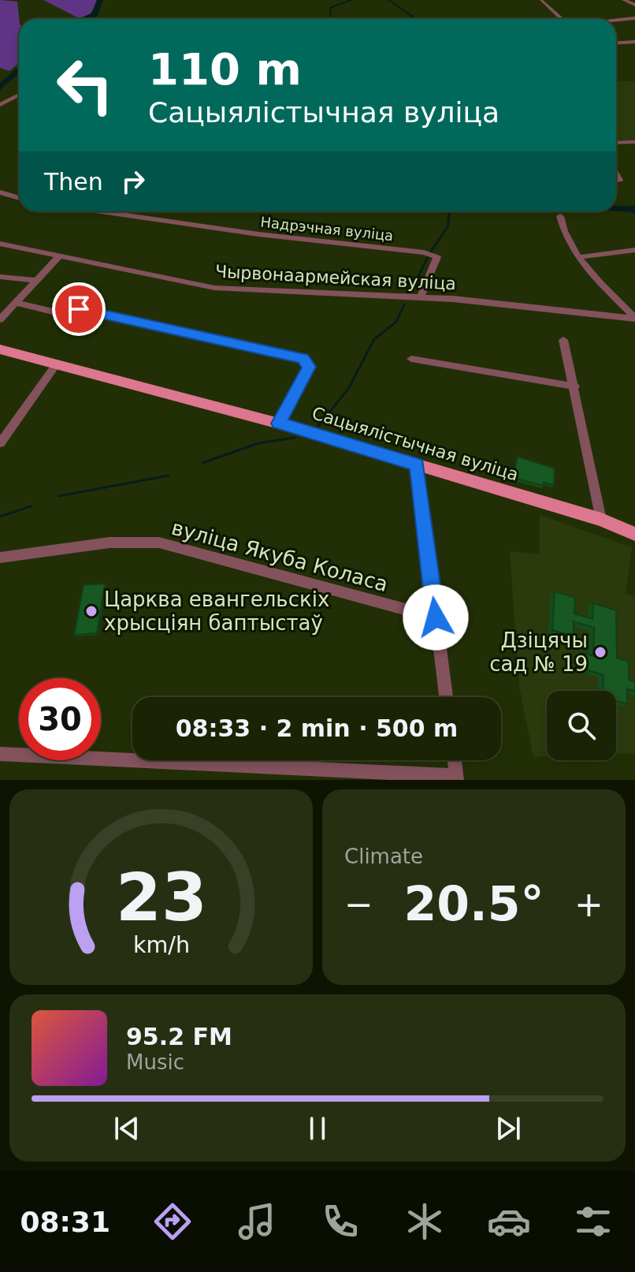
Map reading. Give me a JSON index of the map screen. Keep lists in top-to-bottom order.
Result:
{
  "streets": {
    "main road": ["Сацыялістычная вуліца"],
    "street": ["Надрэчная вуліца", "Чырвонаармейская вуліца", "вуліца Якуба Коласа"]
  },
  "crossings": [
    ["Надрэчная вуліца", "Чырвонаармейская вуліца"]
  ],
  "places": ["Царква евангельскіх хрысціян баптыстаў", "Дзіцячы сад № 19"],
  "page": {
    "turn": ["110 m", "Сацыялістычная вуліца"],
    "then": "Then",
    "limit": "30",
    "trip": "08:33 · 2 min · 500 m",
    "tile": "Climate",
    "heat": ["−", "20.5°", "+"],
    "song": ["95.2 FM", "Music"],
    "tabs": "08:31",
    "gauge": ["23", "km/h"]
  }
}
